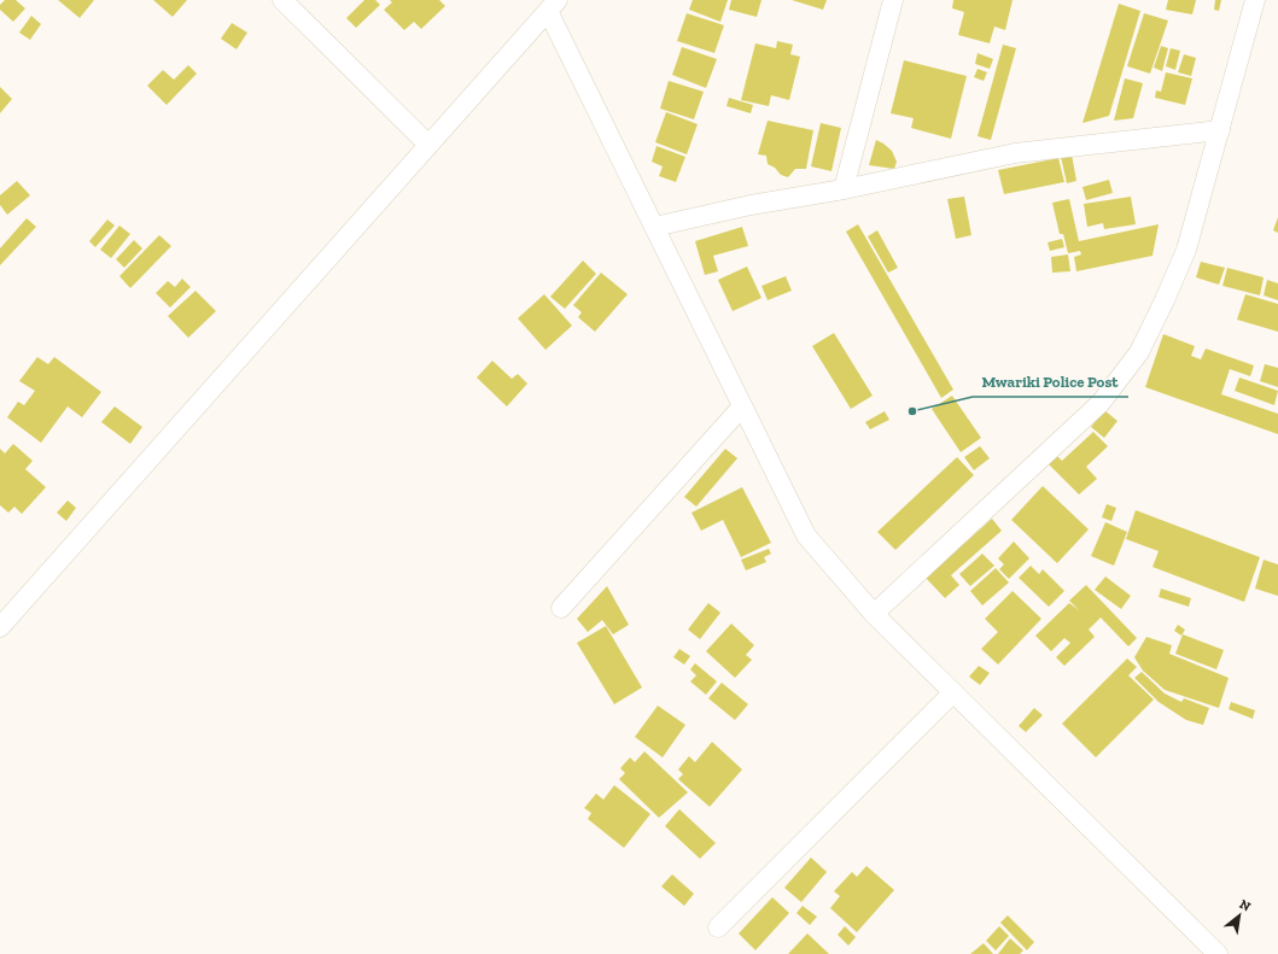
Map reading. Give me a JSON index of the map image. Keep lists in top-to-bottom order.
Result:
{
  "places": ["Mwariki Police Post"],
  "north": "top right"
}
